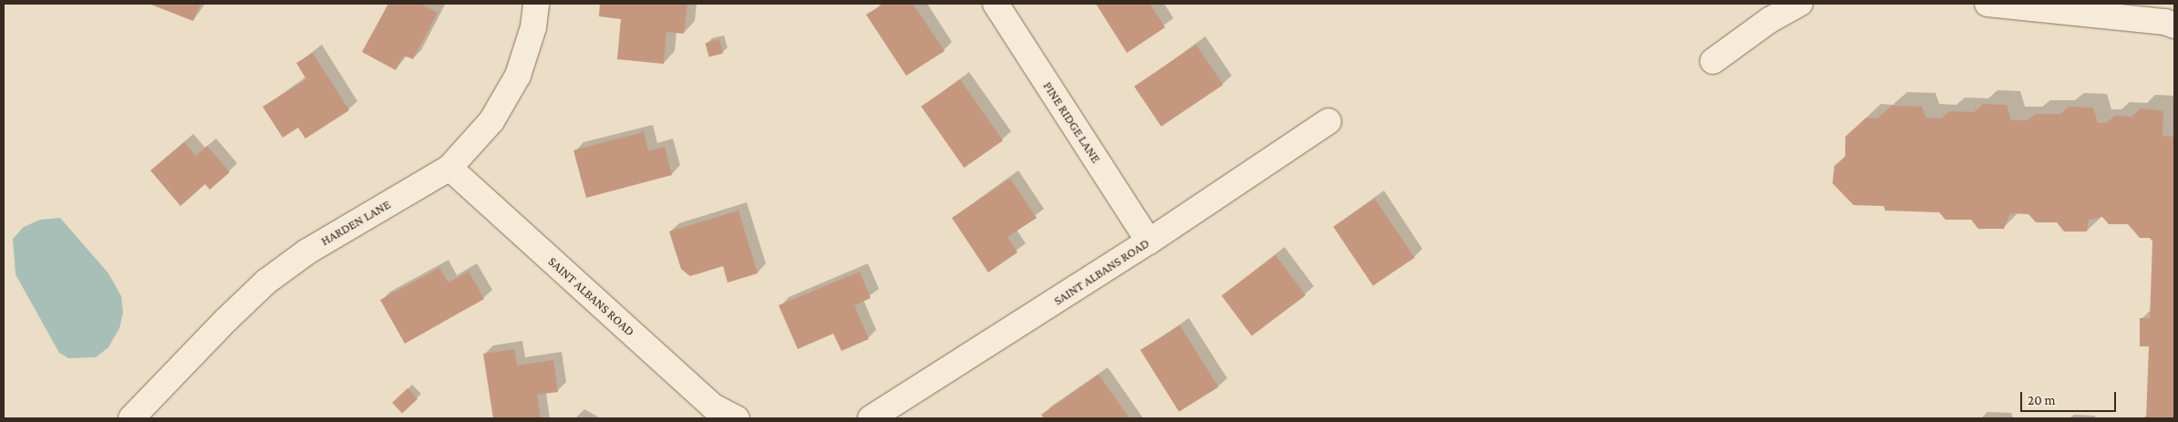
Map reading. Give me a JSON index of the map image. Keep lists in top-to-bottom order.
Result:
{
  "streets": {
    "street": ["PINE RIDGE LANE", "HARDEN LANE", "SAINT ALBANS ROAD"]
  },
  "crossings": [
    ["PINE RIDGE LANE", "SAINT ALBANS ROAD"],
    ["HARDEN LANE", "SAINT ALBANS ROAD"]
  ],
  "scale_bar": "20 m"
}
